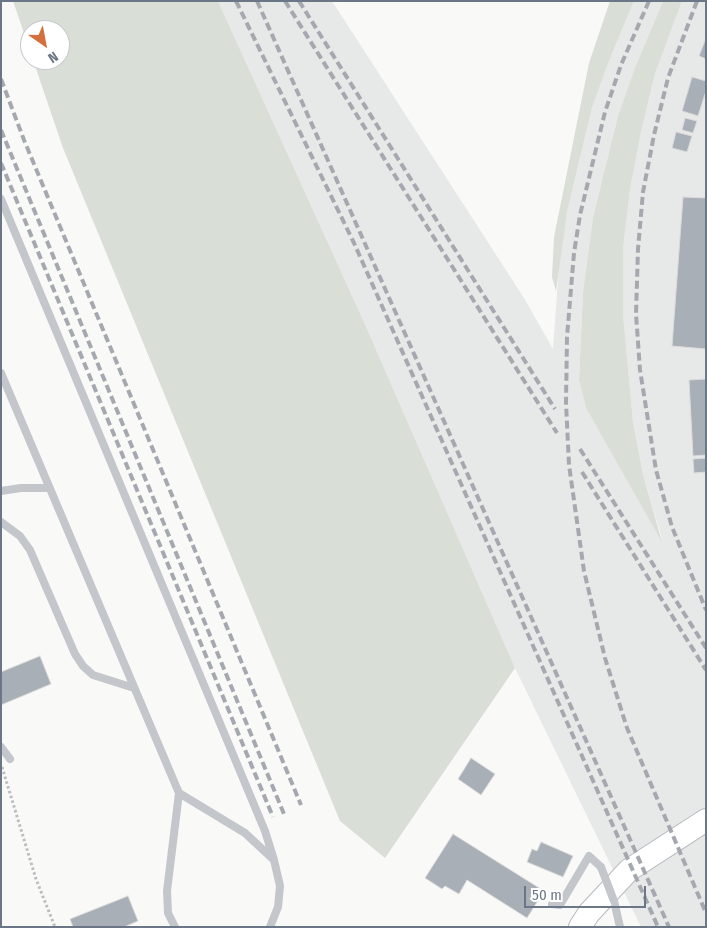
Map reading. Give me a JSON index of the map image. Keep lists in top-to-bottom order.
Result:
{
  "scale_bar": "50 m",
  "north": "bottom right"
}
